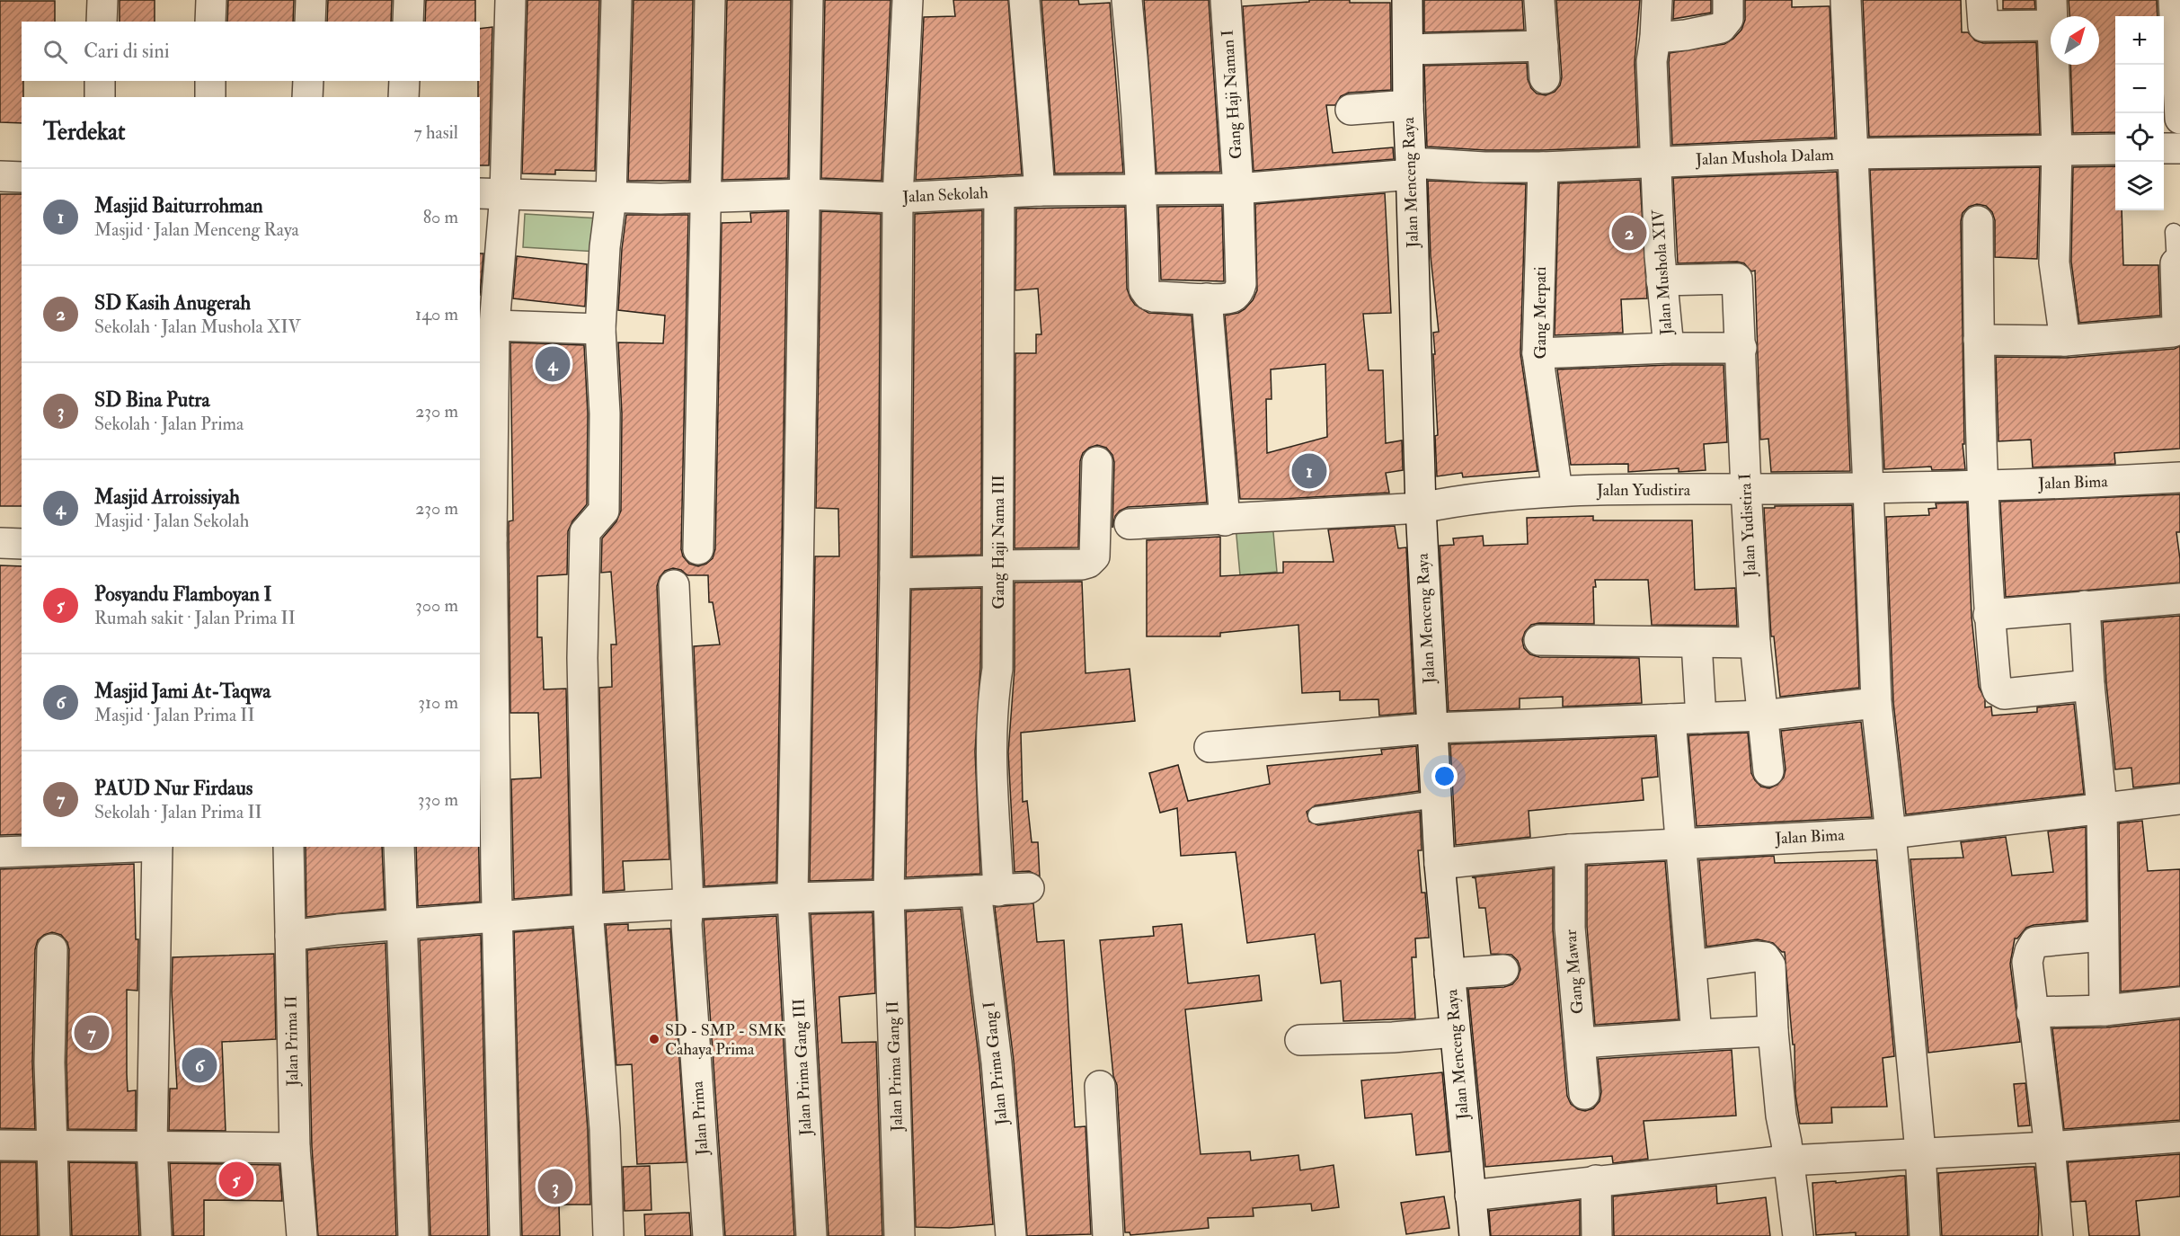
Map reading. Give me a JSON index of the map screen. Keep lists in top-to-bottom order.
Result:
{
  "streets": {
    "street": [
      "Gang Haji Naman I",
      "Jalan Mushola Dalam",
      "Jalan Menceng Raya",
      "Jalan Sekolah",
      "Jalan Mushola XIV",
      "Gang Merpati",
      "Jalan Bima",
      "Jalan Yudistira",
      "Jalan Yudistira I",
      "Gang Haji Nama III",
      "Gang Mawar",
      "Jalan Prima II",
      "Jalan Prima Gang I",
      "Jalan Prima Gang II",
      "Jalan Prima Gang III",
      "Jalan Prima"
    ]
  },
  "crossings": [
    ["Gang Haji Naman I", "Jalan Sekolah"],
    ["Jalan Mushola Dalam", "Jalan Menceng Raya"],
    ["Jalan Mushola Dalam", "Jalan Sekolah"],
    ["Jalan Mushola Dalam", "Jalan Mushola XIV"],
    ["Jalan Mushola Dalam", "Gang Merpati"],
    ["Jalan Menceng Raya", "Jalan Sekolah"],
    ["Jalan Menceng Raya", "Jalan Bima"],
    ["Jalan Menceng Raya", "Jalan Yudistira"],
    ["Jalan Sekolah", "Gang Haji Nama III"],
    ["Jalan Sekolah", "Jalan Prima Gang II"],
    ["Jalan Sekolah", "Jalan Prima Gang III"],
    ["Jalan Mushola XIV", "Gang Merpati"],
    ["Jalan Mushola XIV", "Jalan Yudistira I"],
    ["Gang Merpati", "Jalan Yudistira"],
    ["Jalan Bima", "Jalan Yudistira"],
    ["Jalan Bima", "Gang Mawar"],
    ["Jalan Yudistira", "Jalan Yudistira I"],
    ["Gang Haji Nama III", "Jalan Prima Gang I"]
  ],
  "places": ["SD - SMP - SMK Cahaya Prima"],
  "north": "top right",
  "page": {
    "map_buttons": ["+", "−"],
    "search": "Cari di sini",
    "heading": ["Terdekat", "7 hasil"],
    "list": [
      {
        "mark": "1",
        "name": "Masjid Baiturrohman",
        "note": "Masjid · Jalan Menceng Raya",
        "value": "80 m"
      },
      {
        "mark": "2",
        "name": "SD Kasih Anugerah",
        "note": "Sekolah · Jalan Mushola XIV",
        "value": "140 m"
      },
      {
        "mark": "3",
        "name": "SD Bina Putra",
        "note": "Sekolah · Jalan Prima",
        "value": "230 m"
      },
      {
        "mark": "4",
        "name": "Masjid Arroissiyah",
        "note": "Masjid · Jalan Sekolah",
        "value": "230 m"
      },
      {
        "mark": "5",
        "name": "Posyandu Flamboyan I",
        "note": "Rumah sakit · Jalan Prima II",
        "value": "300 m"
      },
      {
        "mark": "6",
        "name": "Masjid Jami At-Taqwa",
        "note": "Masjid · Jalan Prima II",
        "value": "310 m"
      },
      {
        "mark": "7",
        "name": "PAUD Nur Firdaus",
        "note": "Sekolah · Jalan Prima II",
        "value": "330 m"
      }
    ],
    "pins": [
      "2",
      "4",
      "1",
      "7",
      "6",
      "5",
      "3"
    ]
  }
}
